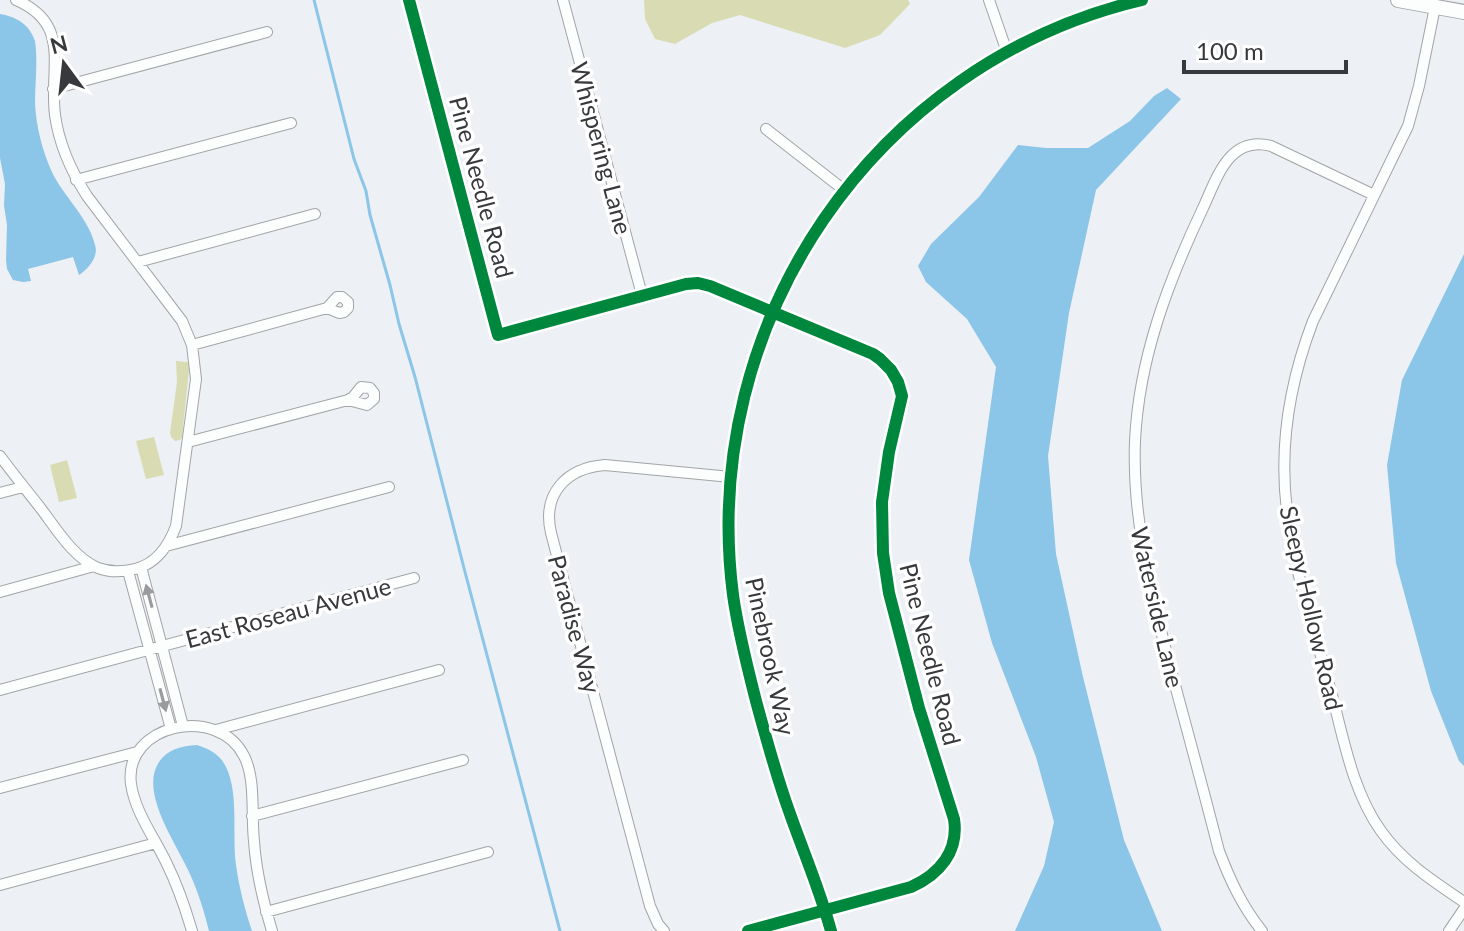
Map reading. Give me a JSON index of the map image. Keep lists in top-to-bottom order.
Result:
{
  "streets": {
    "street": [
      "Whispering Lane",
      "Pine Needle Road",
      "Waterside Lane",
      "Sleepy Hollow Road",
      "East Roseau Avenue",
      "Paradise Way",
      "Pinebrook Way"
    ]
  },
  "crossings": [
    ["Whispering Lane", "Pine Needle Road"],
    ["Pine Needle Road", "Pinebrook Way"],
    ["Waterside Lane", "Sleepy Hollow Road"],
    ["Paradise Way", "Pinebrook Way"]
  ],
  "scale_bar": "100 m",
  "north": "top"
}
